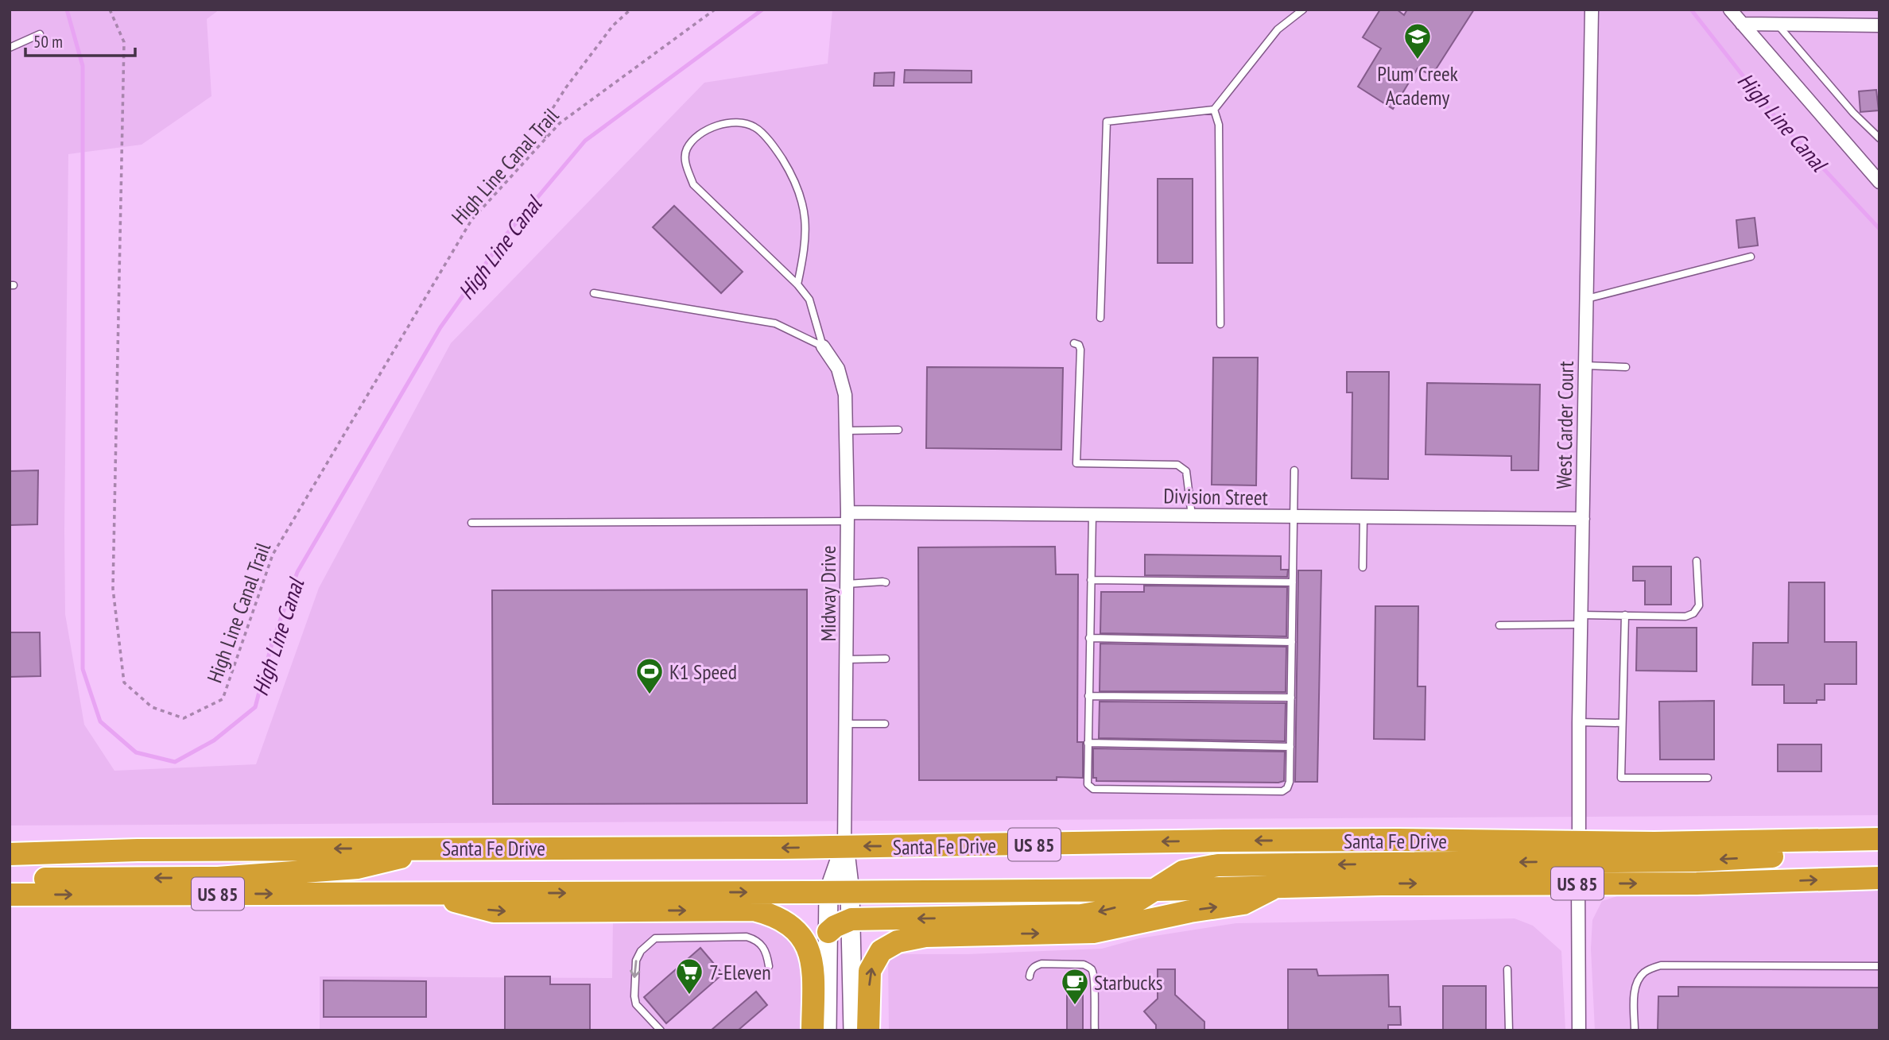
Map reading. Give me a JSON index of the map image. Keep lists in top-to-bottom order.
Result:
{
  "streets": {
    "highway": ["Santa Fe Drive", "US 85"],
    "street": ["West Carder Court", "Division Street", "Midway Drive"],
    "path": ["High Line Canal Trail"]
  },
  "crossings": [
    ["West Carder Court", "Division Street"],
    ["West Carder Court", "Santa Fe Drive"],
    ["Division Street", "Midway Drive"],
    ["Midway Drive", "Santa Fe Drive"]
  ],
  "water": ["High Line Canal"],
  "places": {
    "school or university": ["Plum Creek Academy"],
    "sports": ["K1 Speed"],
    "supermarket": ["7-Eleven"],
    "cafe": ["Starbucks"]
  },
  "scale_bar": "50 m"
}
